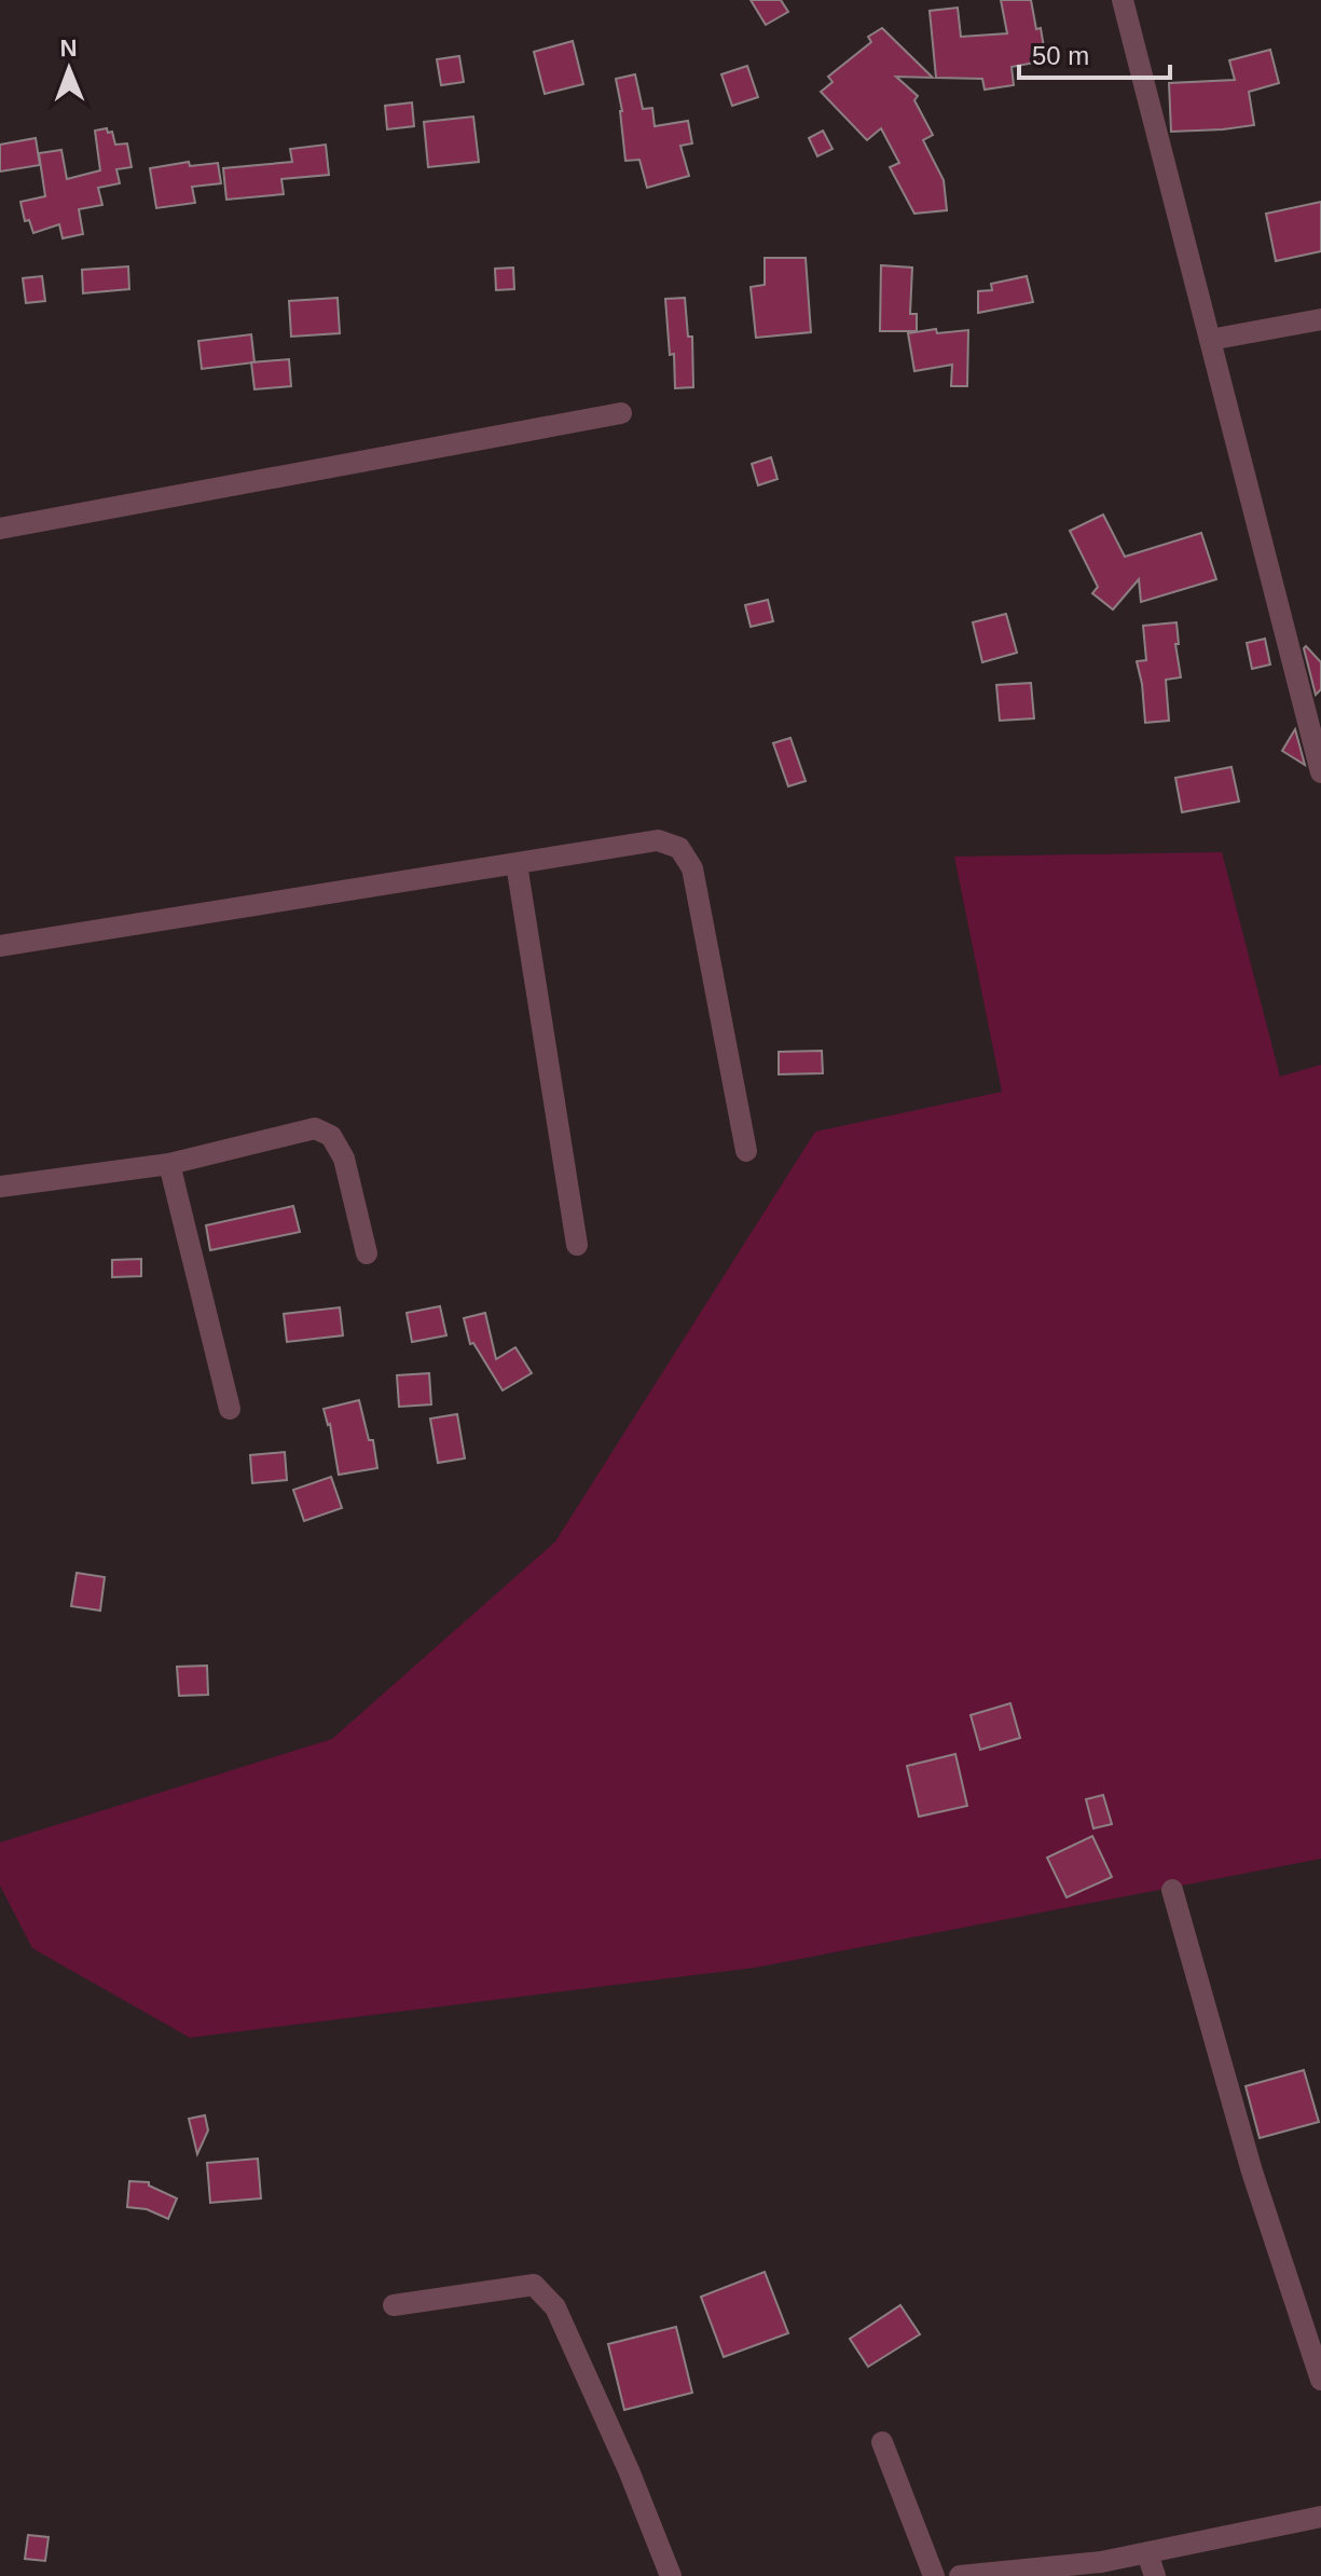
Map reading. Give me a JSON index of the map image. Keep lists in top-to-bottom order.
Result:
{
  "scale_bar": "50 m",
  "north": "top"
}
